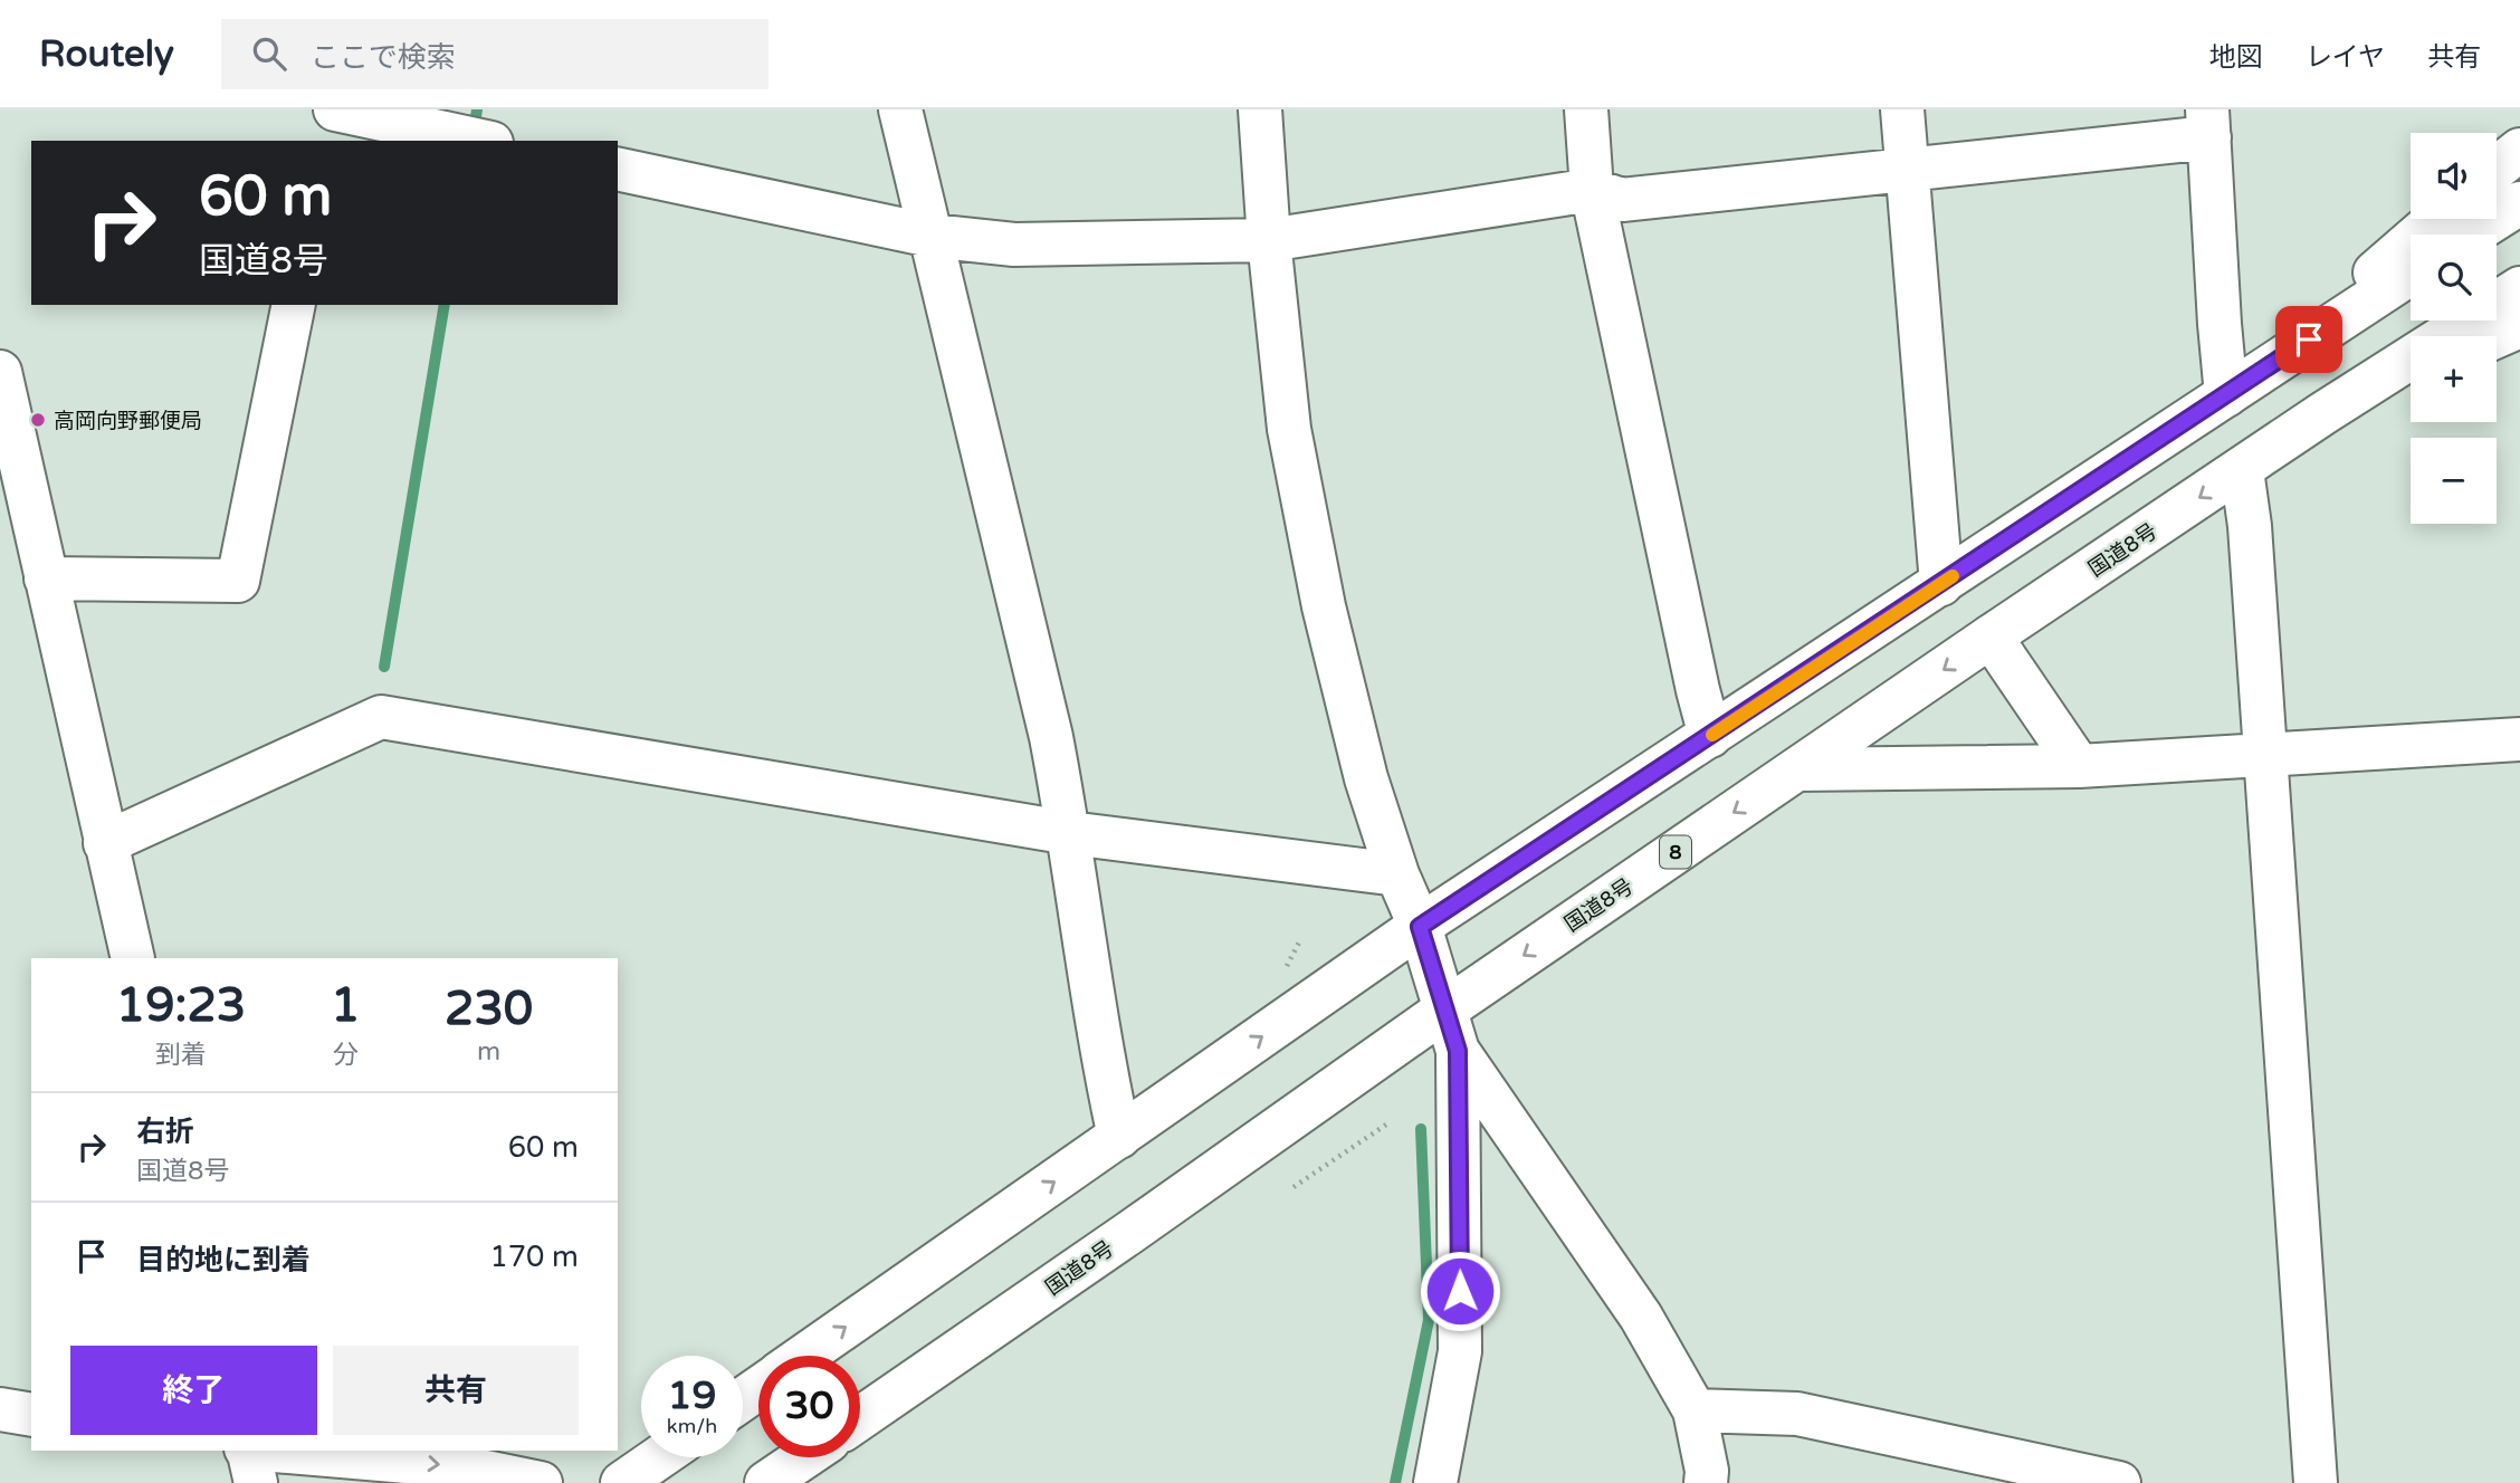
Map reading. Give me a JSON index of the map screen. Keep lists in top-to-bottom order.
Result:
{
  "streets": {
    "main road": ["国道8号", "8"]
  },
  "crossings": [
    ["国道8号", "8"]
  ],
  "places": ["高岡向野郵便局"],
  "page": {
    "header": "Routely",
    "search": "ここで検索",
    "nav": ["地図", "レイヤ", "共有"],
    "map_buttons": ["+", "−"],
    "turn": ["60 m", "国道8号"],
    "eta": [
      "19:23",
      "到着",
      "1",
      "分",
      "230",
      "m"
    ],
    "list": [
      {
        "name": "右折",
        "note": "国道8号",
        "value": "60 m"
      },
      {
        "name": "目的地に到着",
        "value": "170 m"
      }
    ],
    "buttons": ["終了", "共有"],
    "speed": "19 km/h",
    "limit": "30"
  }
}
